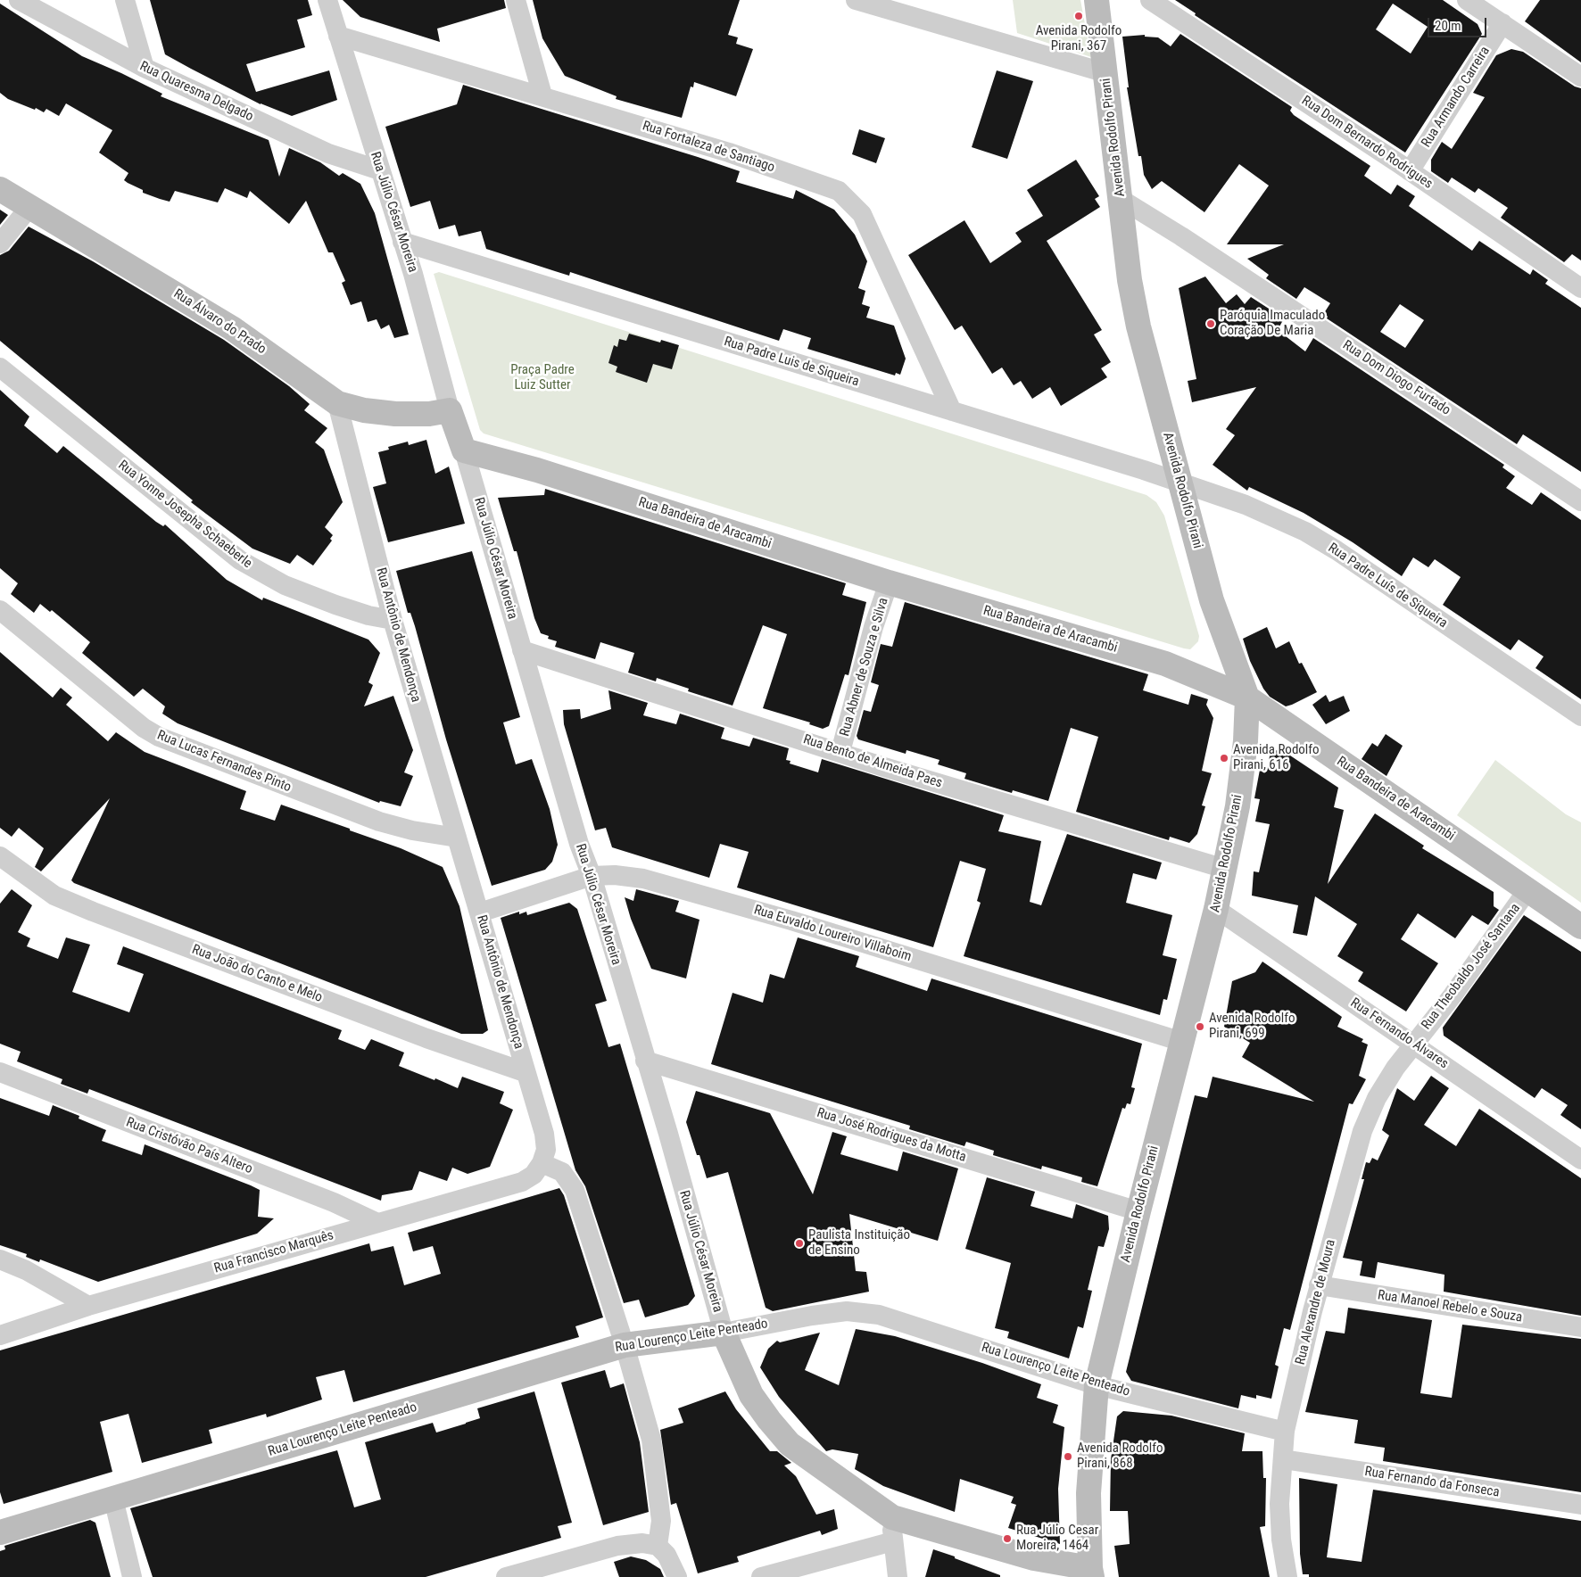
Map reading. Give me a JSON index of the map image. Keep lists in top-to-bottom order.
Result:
{
  "streets": {
    "main road": [
      "Avenida Rodolfo Pirani",
      "Rua Júlio César Moreira",
      "Rua Álvaro do Prado",
      "Rua Bandeira de Aracambi",
      "Rua Lourenço Leite Penteado"
    ],
    "street": [
      "Rua Quaresma Delgado",
      "Rua Armando Carreira",
      "Rua Dom Bernardo Rodrigues",
      "Rua Fortaleza de Santiago",
      "Rua Padre Luis de Siqueira",
      "Rua Dom Diogo Furtado",
      "Rua Yonne Josepha Schaeberle",
      "Rua Padre Luís de Siqueira",
      "Rua Antônio de Mendonça",
      "Rua Abner de Souza e Silva",
      "Rua Lucas Fernandes Pinto",
      "Rua Bento de Almeida Paes",
      "Rua Euvaldo Loureiro Villaboim",
      "Rua Theobaldo José Santana",
      "Rua João do Canto e Melo",
      "Rua Fernando Álvares",
      "Rua José Rodrigues da Motta",
      "Rua Cristóvão País Altero",
      "Rua Francisco Marquês",
      "Rua Alexandre de Moura",
      "Rua Manoel Rebelo e Souza",
      "Rua Fernando da Fonseca"
    ]
  },
  "crossings": [
    ["Rua Quaresma Delgado", "Rua Júlio César Moreira"],
    ["Rua Armando Carreira", "Rua Dom Bernardo Rodrigues"],
    ["Avenida Rodolfo Pirani", "Rua Júlio César Moreira"],
    ["Avenida Rodolfo Pirani", "Rua Padre Luis de Siqueira"],
    ["Avenida Rodolfo Pirani", "Rua Dom Diogo Furtado"],
    ["Avenida Rodolfo Pirani", "Rua Bandeira de Aracambi"],
    ["Avenida Rodolfo Pirani", "Rua Padre Luís de Siqueira"],
    ["Avenida Rodolfo Pirani", "Rua Bento de Almeida Paes"],
    ["Avenida Rodolfo Pirani", "Rua Euvaldo Loureiro Villaboim"],
    ["Avenida Rodolfo Pirani", "Rua Fernando Álvares"],
    ["Avenida Rodolfo Pirani", "Rua José Rodrigues da Motta"],
    ["Avenida Rodolfo Pirani", "Rua Lourenço Leite Penteado"],
    ["Rua Fortaleza de Santiago", "Rua Júlio César Moreira"],
    ["Rua Fortaleza de Santiago", "Rua Padre Luis de Siqueira"],
    ["Rua Júlio César Moreira", "Rua Álvaro do Prado"],
    ["Rua Júlio César Moreira", "Rua Padre Luis de Siqueira"],
    ["Rua Júlio César Moreira", "Rua Bandeira de Aracambi"],
    ["Rua Júlio César Moreira", "Rua Bento de Almeida Paes"],
    ["Rua Júlio César Moreira", "Rua Euvaldo Loureiro Villaboim"],
    ["Rua Júlio César Moreira", "Rua José Rodrigues da Motta"],
    ["Rua Júlio César Moreira", "Rua Lourenço Leite Penteado"],
    ["Rua Álvaro do Prado", "Rua Antônio de Mendonça"],
    ["Rua Padre Luis de Siqueira", "Rua Padre Luís de Siqueira"],
    ["Rua Yonne Josepha Schaeberle", "Rua Antônio de Mendonça"],
    ["Rua Bandeira de Aracambi", "Rua Abner de Souza e Silva"],
    ["Rua Bandeira de Aracambi", "Rua Theobaldo José Santana"],
    ["Rua Antônio de Mendonça", "Rua Lucas Fernandes Pinto"],
    ["Rua Antônio de Mendonça", "Rua Euvaldo Loureiro Villaboim"],
    ["Rua Antônio de Mendonça", "Rua João do Canto e Melo"],
    ["Rua Antônio de Mendonça", "Rua Francisco Marquês"],
    ["Rua Abner de Souza e Silva", "Rua Bento de Almeida Paes"],
    ["Rua Theobaldo José Santana", "Rua Fernando Álvares"],
    ["Rua Theobaldo José Santana", "Rua Alexandre de Moura"],
    ["Rua Fernando Álvares", "Rua Alexandre de Moura"],
    ["Rua Cristóvão País Altero", "Rua Francisco Marquês"],
    ["Rua Alexandre de Moura", "Rua Manoel Rebelo e Souza"],
    ["Rua Alexandre de Moura", "Rua Lourenço Leite Penteado"],
    ["Rua Alexandre de Moura", "Rua Fernando da Fonseca"]
  ],
  "parks": ["Praça Padre Luiz Sutter"],
  "places": [
    "Avenida Rodolfo Pirani, 367",
    "Paróquia Imaculado Coração De Maria",
    "Avenida Rodolfo Pirani, 616",
    "Avenida Rodolfo Pirani, 699",
    "Paulista Instituição de Ensino",
    "Avenida Rodolfo Pirani, 868",
    "Rua Júlio Cesar Moreira, 1464"
  ],
  "scale_bar": "20 m"
}
